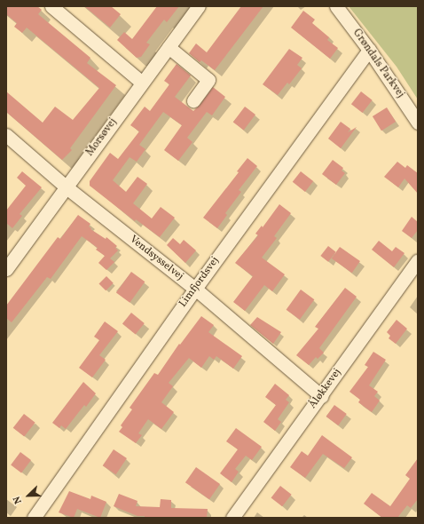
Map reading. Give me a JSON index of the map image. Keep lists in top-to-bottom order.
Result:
{
  "streets": {
    "street": [
      "Grøndals Parkvej",
      "Morsøvej",
      "Vendsysselvej",
      "Limfjordsvej",
      "Åløkkevej"
    ]
  },
  "crossings": [
    ["Grøndals Parkvej", "Limfjordsvej"],
    ["Morsøvej", "Vendsysselvej"],
    ["Vendsysselvej", "Limfjordsvej"],
    ["Vendsysselvej", "Åløkkevej"]
  ],
  "north": "bottom left"
}
